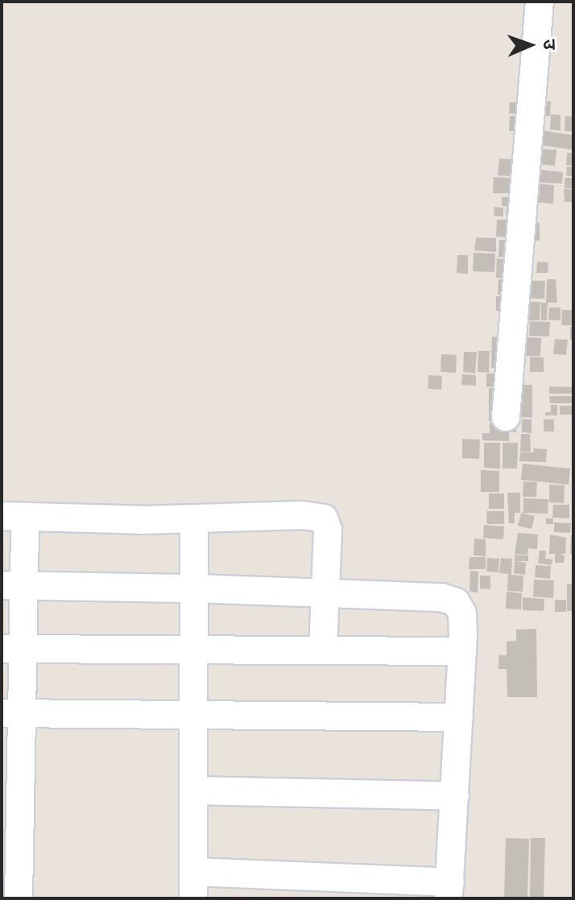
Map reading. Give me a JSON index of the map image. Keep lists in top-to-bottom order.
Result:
{
  "north": "right"
}
